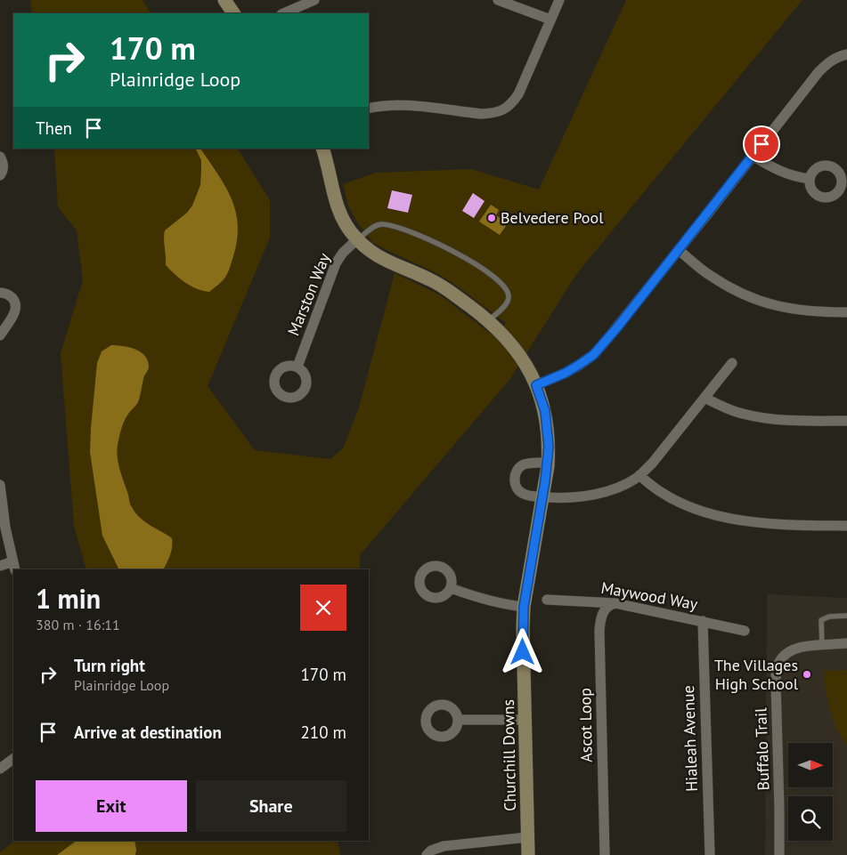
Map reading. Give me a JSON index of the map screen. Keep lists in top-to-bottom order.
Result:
{
  "streets": {
    "street": [
      "Marston Way",
      "Maywood Way",
      "Ascot Loop",
      "Hialeah Avenue",
      "Buffalo Trail",
      "Churchill Downs"
    ]
  },
  "crossings": [
    ["Marston Way", "Churchill Downs"],
    ["Maywood Way", "Ascot Loop"],
    ["Maywood Way", "Hialeah Avenue"]
  ],
  "places": ["Belvedere Pool", "The Villages High School"],
  "north": "right",
  "page": {
    "turn": ["170 m", "Plainridge Loop"],
    "then": "Then",
    "heading": ["1 min", "380 m · 16:11"],
    "list": [
      {
        "name": "Turn right",
        "note": "Plainridge Loop",
        "value": "170 m"
      },
      {
        "name": "Arrive at destination",
        "value": "210 m"
      }
    ],
    "buttons": ["Exit", "Share"]
  }
}
